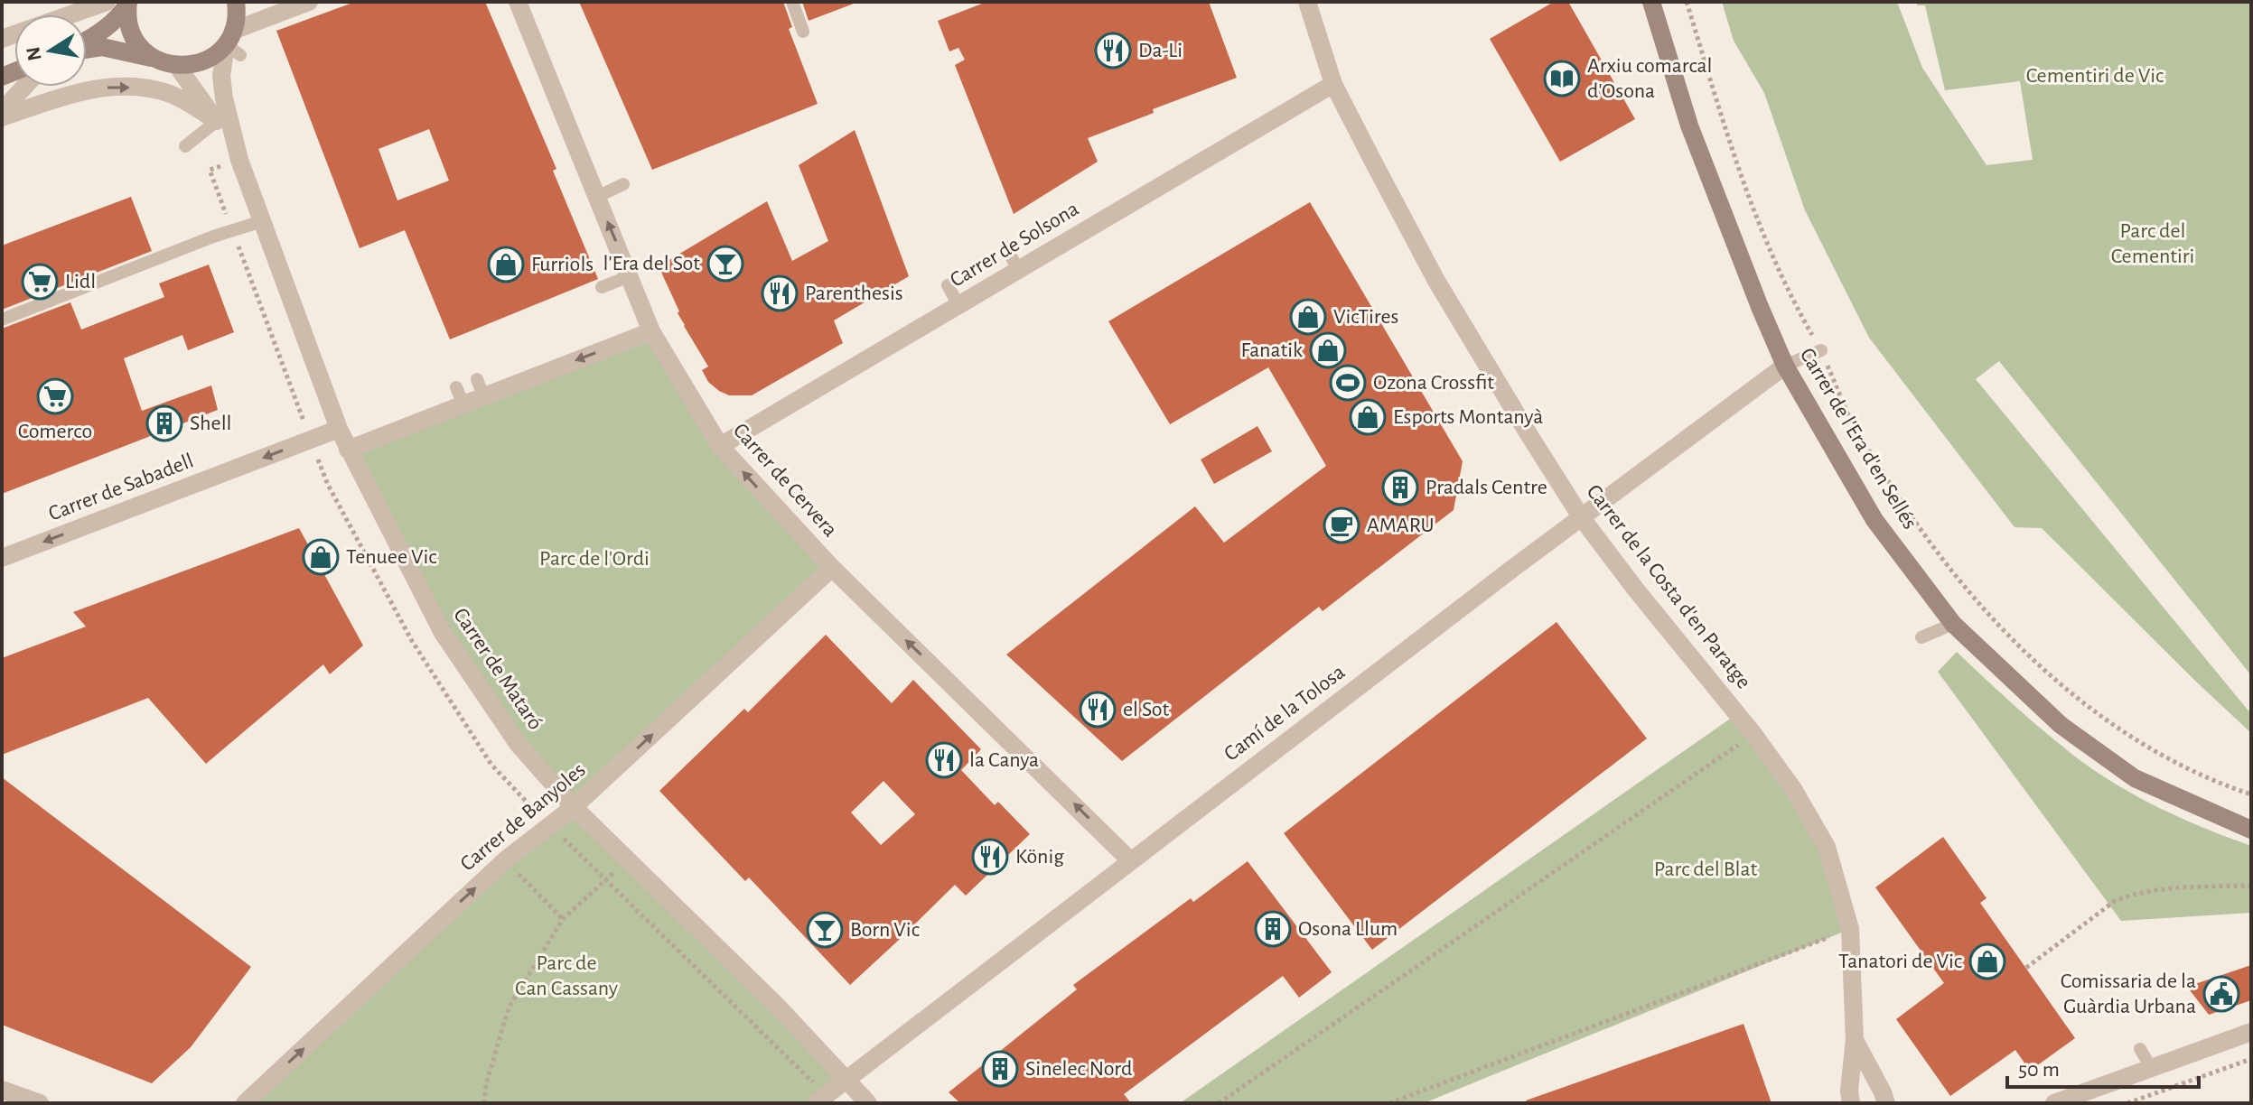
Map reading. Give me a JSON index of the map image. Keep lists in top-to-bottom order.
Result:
{
  "streets": {
    "street": [
      "Carrer de Solsona",
      "Carrer de l'Era d'en Sellés",
      "Carrer de Cervera",
      "Carrer de Sabadell",
      "Carrer de la Costa d'en Paratge",
      "Carrer de Mataró",
      "Camí de la Tolosa",
      "Carrer de Banyoles"
    ]
  },
  "crossings": [
    ["Carrer de Solsona", "Carrer de Cervera"],
    ["Carrer de Solsona", "Carrer de la Costa d'en Paratge"],
    ["Carrer de l'Era d'en Sellés", "Camí de la Tolosa"],
    ["Carrer de Cervera", "Camí de la Tolosa"],
    ["Carrer de Cervera", "Carrer de Banyoles"],
    ["Carrer de Sabadell", "Carrer de Mataró"],
    ["Carrer de la Costa d'en Paratge", "Camí de la Tolosa"],
    ["Carrer de Mataró", "Camí de la Tolosa"],
    ["Carrer de Mataró", "Carrer de Banyoles"]
  ],
  "one_way": ["Carrer de Cervera", "Carrer de Sabadell", "Carrer de Banyoles"],
  "parks": [
    "Cementiri de Vic",
    "Parc del Cementiri",
    "Parc de l'Ordi",
    "Parc del Blat",
    "Parc de Can Cassany"
  ],
  "places": {
    "restaurant": [
      "Da-Li",
      "Parenthesis",
      "el Sot",
      "la Canya",
      "König"
    ],
    "library": ["Arxiu comarcal d'Osona"],
    "bar": ["l'Era del Sot", "Born Vic"],
    "shop": [
      "Furriols",
      "VicTires",
      "Fanatik",
      "Esports Montanyà",
      "Tenuee Vic",
      "Tanatori de Vic"
    ],
    "supermarket": ["Lidl", "Comerco"],
    "sports": ["Ozona Crossfit"],
    "building": [
      "Shell",
      "Pradals Centre",
      "Osona Llum",
      "Sinelec Nord"
    ],
    "cafe": ["AMARU"],
    "public building": ["Comissaria de la Guàrdia Urbana"]
  },
  "scale_bar": "50 m",
  "north": "left"
}
